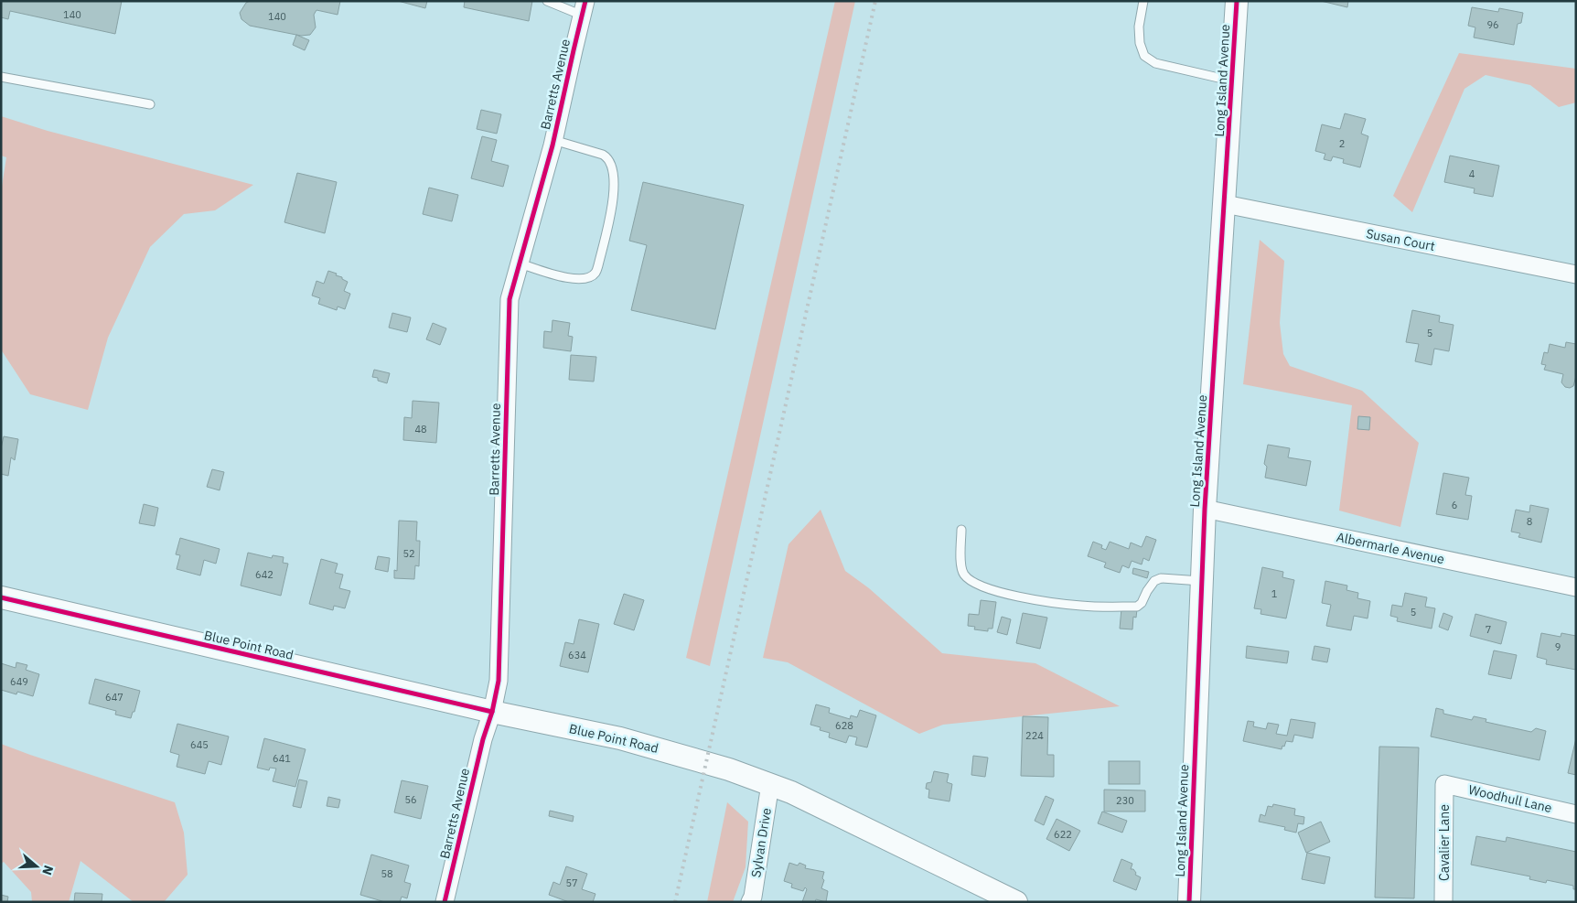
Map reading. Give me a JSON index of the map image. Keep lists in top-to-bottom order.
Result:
{
  "streets": {
    "street": [
      "Long Island Avenue",
      "Barretts Avenue",
      "Susan Court",
      "Albermarle Avenue",
      "Blue Point Road",
      "Woodhull Lane",
      "Sylvan Drive",
      "Cavalier Lane"
    ]
  },
  "crossings": [
    ["Long Island Avenue", "Susan Court"],
    ["Long Island Avenue", "Albermarle Avenue"],
    ["Barretts Avenue", "Blue Point Road"],
    ["Blue Point Road", "Sylvan Drive"],
    ["Woodhull Lane", "Cavalier Lane"]
  ],
  "house_numbers": [
    "140",
    "140",
    "96",
    "2",
    "4",
    "5",
    "48",
    "6",
    "8",
    "52",
    "642",
    "1",
    "5",
    "7",
    "9",
    "634",
    "649",
    "647",
    "628",
    "224",
    "645",
    "641",
    "56",
    "230",
    "622",
    "58",
    "57"
  ],
  "north": "right"
}
